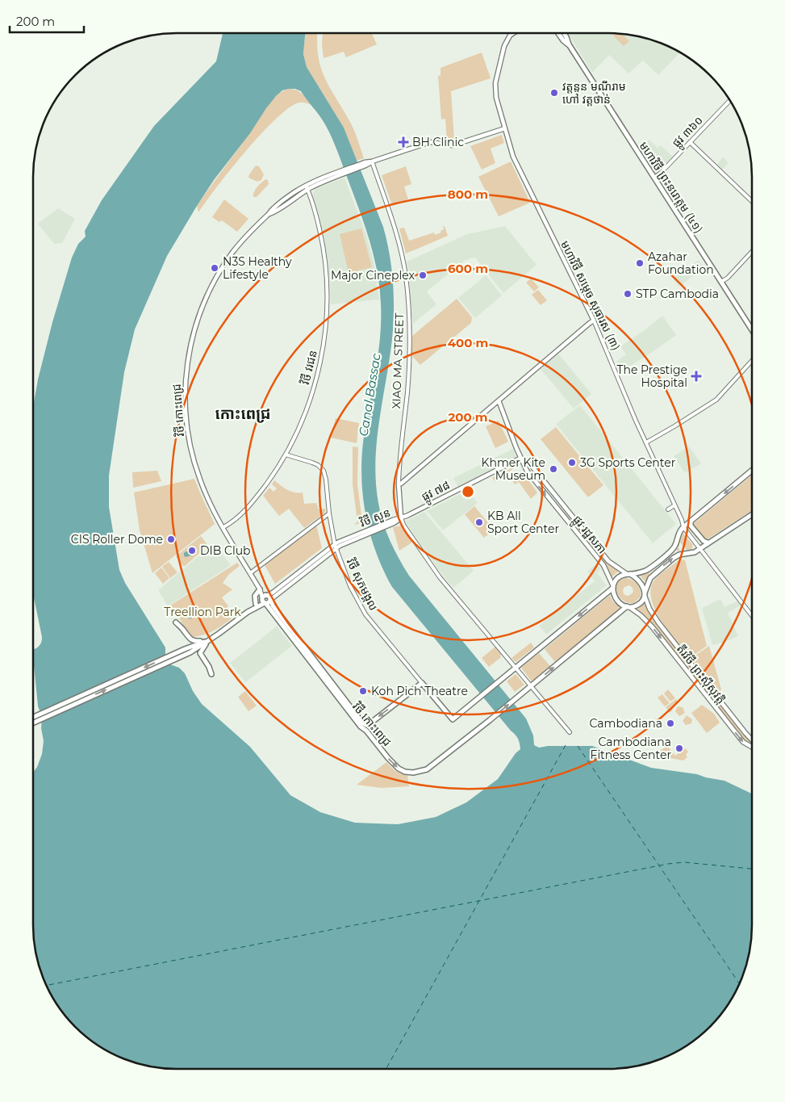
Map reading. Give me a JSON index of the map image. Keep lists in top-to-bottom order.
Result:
{
  "streets": {
    "main road": [
      "មហាវិថី ព្រះនរោត្តម (៤១)",
      "មហាវិថី សម្តេច សុធារស (៣)",
      "XIAO MA STREET",
      "វិថី កោះពេជ្រ",
      "ផ្លូវ ៧៨",
      "វិថី សួន",
      "ផ្លូវ រដ្ឋសភា",
      "វិថី សុភមង្គល",
      "តីរវិថី ព្រះស៊ីសុវត្តិ"
    ],
    "street": ["ផ្លូវ ៣៦០", "វិថី វរជន"]
  },
  "crossings": [
    ["ផ្លូវ ៣៦០", "មហាវិថី ព្រះនរោត្តម (៤១)"],
    ["មហាវិថី សម្តេច សុធារស (៣)", "វិថី កោះពេជ្រ"],
    ["XIAO MA STREET", "វិថី កោះពេជ្រ"],
    ["XIAO MA STREET", "ផ្លូវ ៧៨"],
    ["XIAO MA STREET", "វិថី សួន"],
    ["វិថី វរជន", "វិថី កោះពេជ្រ"],
    ["វិថី វរជន", "វិថី សុភមង្គល"],
    ["វិថី កោះពេជ្រ", "វិថី សួន"],
    ["វិថី កោះពេជ្រ", "ផ្លូវ រដ្ឋសភា"],
    ["វិថី កោះពេជ្រ", "វិថី សុភមង្គល"],
    ["វិថី កោះពេជ្រ", "តីរវិថី ព្រះស៊ីសុវត្តិ"],
    ["ផ្លូវ ៧៨", "វិថី សួន"],
    ["ផ្លូវ ៧៨", "ផ្លូវ រដ្ឋសភា"],
    ["វិថី សួន", "វិថី សុភមង្គល"],
    ["ផ្លូវ រដ្ឋសភា", "តីរវិថី ព្រះស៊ីសុវត្តិ"]
  ],
  "districts": ["កោះពេជ្រ"],
  "water": ["Canal Bassac"],
  "parks": ["Treellion Park"],
  "places": {
    "other": [
      "វត្តនួន មណីរាម ហៅ វត្តថាន់",
      "Azahar Foundation",
      "N3S Healthy Lifestyle",
      "Major Cineplex",
      "STP Cambodia",
      "3G Sports Center",
      "Khmer Kite Museum",
      "KB All Sport Center",
      "CIS Roller Dome",
      "DIB Club",
      "Koh Pich Theatre",
      "Cambodiana",
      "Cambodiana Fitness Center"
    ],
    "health": ["BH Clinic", "The Prestige Hospital"]
  },
  "scale_bar": "200 m",
  "rings": [
    "800 m",
    "600 m",
    "400 m",
    "200 m"
  ]
}
